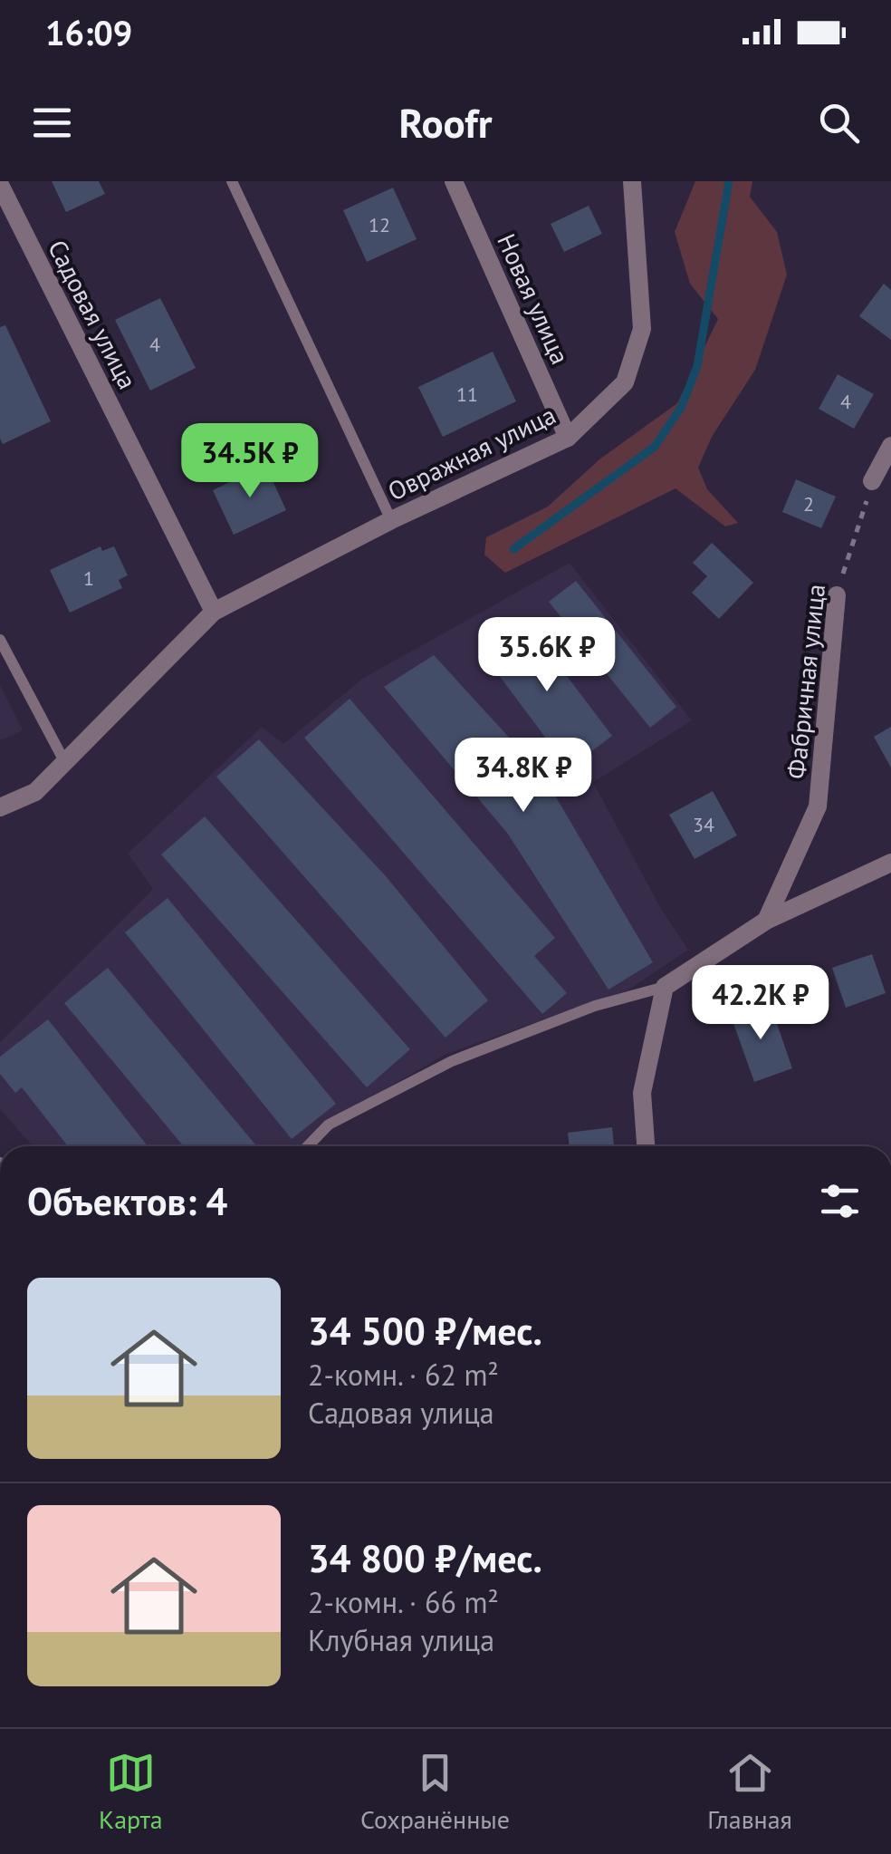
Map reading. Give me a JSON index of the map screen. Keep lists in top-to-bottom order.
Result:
{
  "streets": {
    "street": [
      "Новая улица",
      "Садовая улица",
      "Овражная улица",
      "Фабричная улица"
    ]
  },
  "crossings": [
    ["Новая улица", "Овражная улица"],
    ["Садовая улица", "Овражная улица"]
  ],
  "house_numbers": [
    "12",
    "4",
    "11",
    "4",
    "2",
    "1",
    "34"
  ],
  "page": {
    "status": "16:09",
    "header": "Roofr",
    "price": [
      "34.5K ₽",
      "35.6K ₽",
      "34.8K ₽",
      "42.2K ₽"
    ],
    "heading": "Объектов: 4",
    "list": [
      {
        "name": "34 500 ₽/мес.",
        "note": "2-комн. · 62 m² · Садовая улица"
      },
      {
        "name": "34 800 ₽/мес.",
        "note": "2-комн. · 66 m² · Клубная улица"
      }
    ],
    "tabs": ["Карта", "Сохранённые", "Главная"]
  }
}
